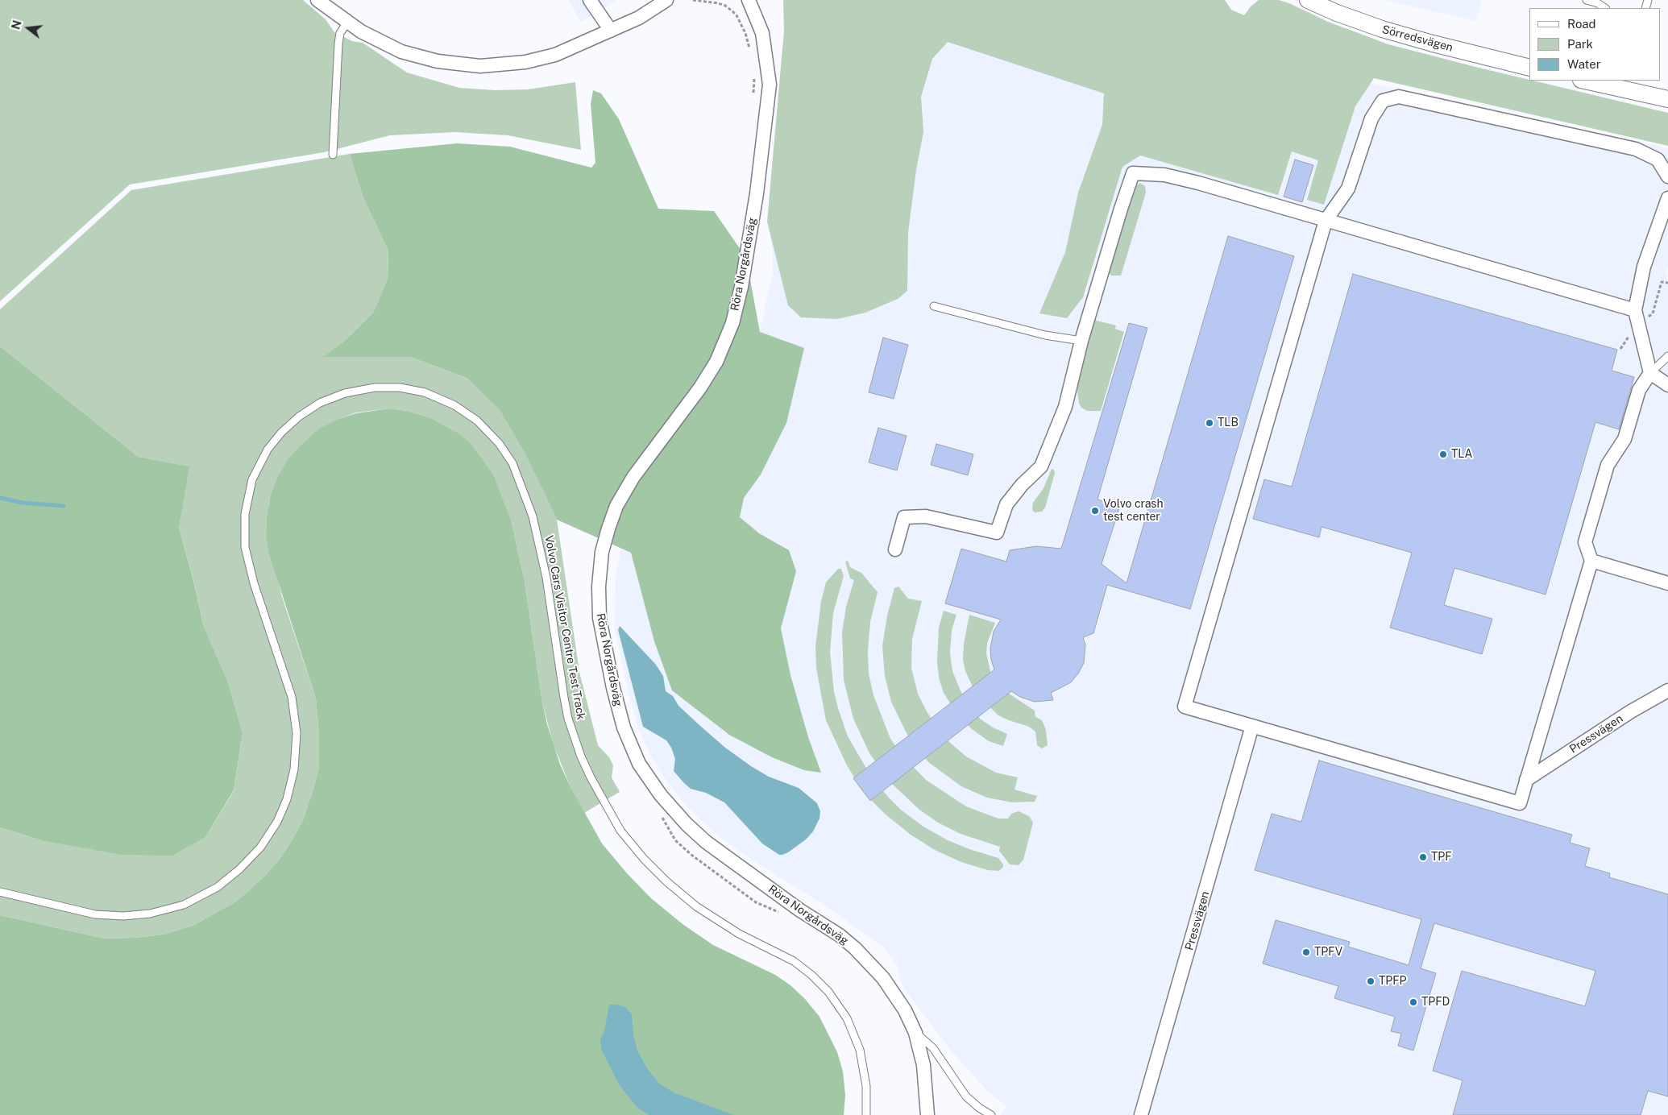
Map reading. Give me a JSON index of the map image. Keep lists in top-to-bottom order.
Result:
{
  "streets": {
    "street": ["Sörredsvägen", "Röra Norgårdsväg", "Pressvägen"],
    "lane": ["Volvo Cars Visitor Centre Test Track"]
  },
  "places": [
    "TLB",
    "TLA",
    "Volvo crash test center",
    "TPF",
    "TPFV",
    "TPFP",
    "TPFD"
  ],
  "legend": ["Road", "Park", "Water"],
  "north": "left"
}
